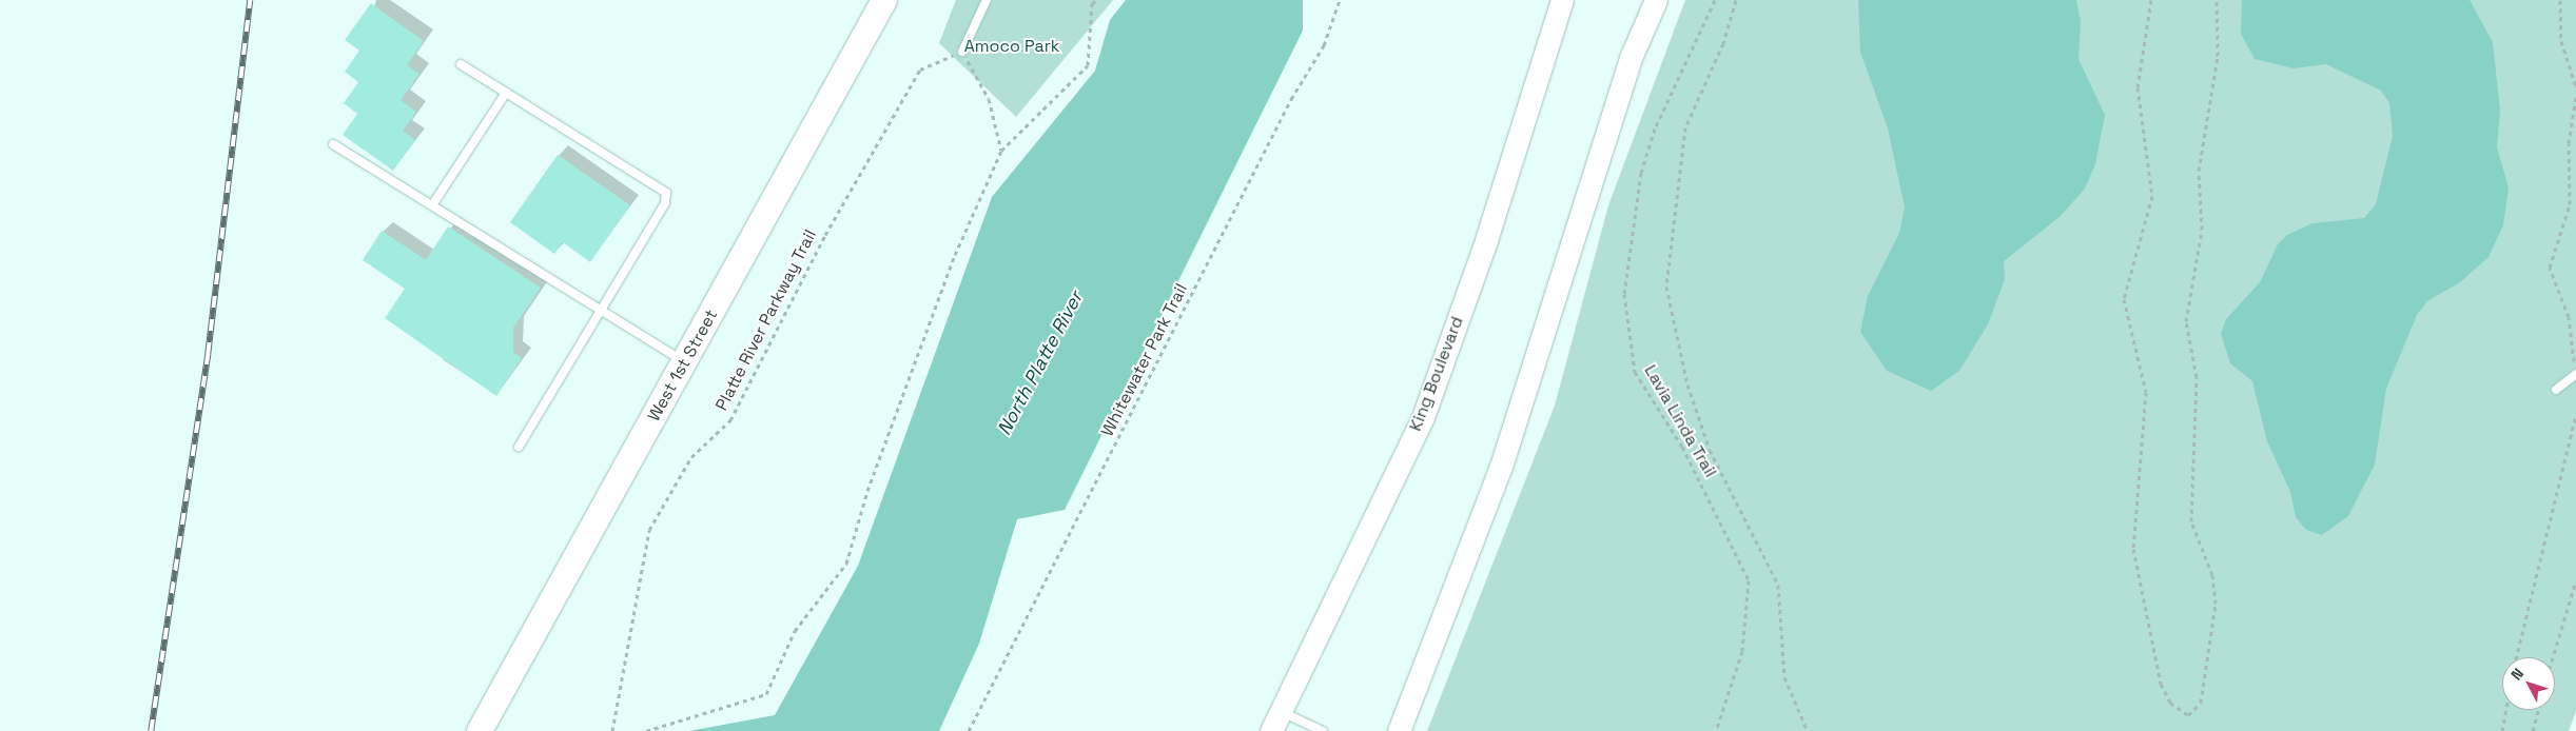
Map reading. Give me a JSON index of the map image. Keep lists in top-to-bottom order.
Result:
{
  "streets": {
    "main road": ["West 1st Street"],
    "street": ["King Boulevard"],
    "path": ["Platte River Parkway Trail", "Whitewater Park Trail", "Lavia Linda Trail"]
  },
  "water": ["North Platte River"],
  "parks": ["Amoco Park"],
  "north": "top left"
}
